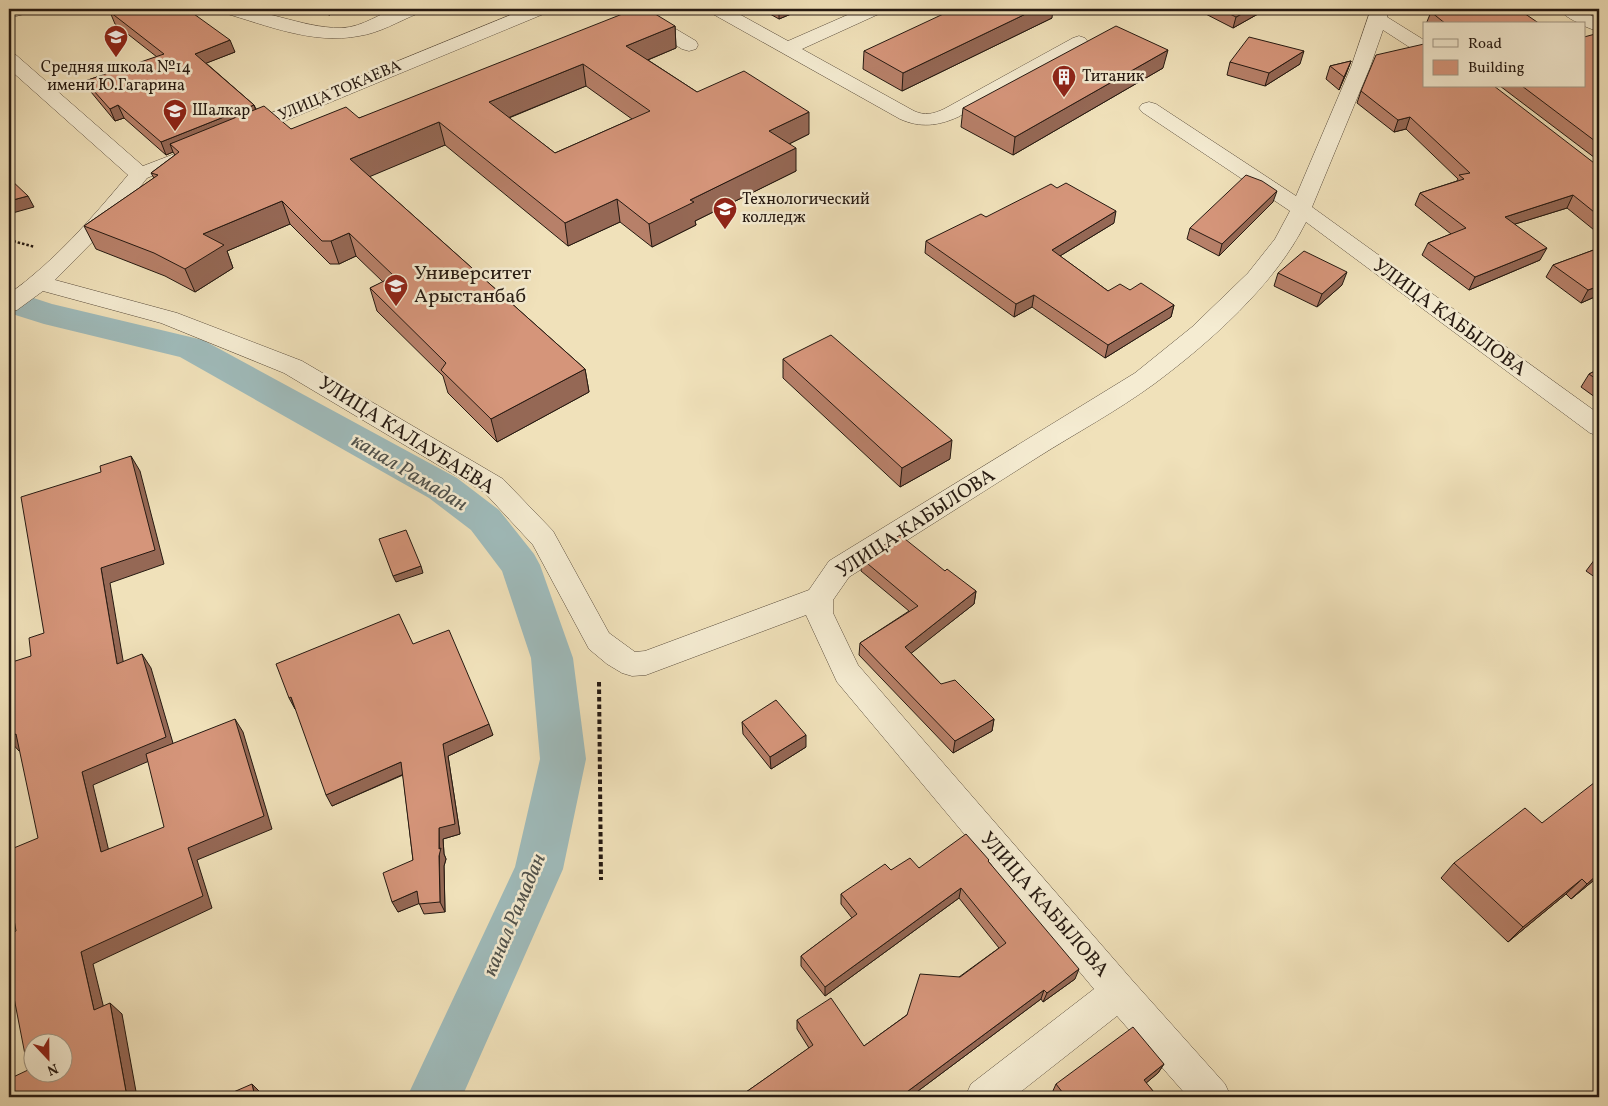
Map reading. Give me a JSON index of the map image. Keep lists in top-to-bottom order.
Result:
{
  "streets": {
    "street": ["УЛИЦА ТОКАЕВА", "УЛИЦА КАБЫЛОВА", "УЛИЦА КАЛАУБАЕВА"]
  },
  "crossings": [
    ["УЛИЦА КАБЫЛОВА", "УЛИЦА КАЛАУБАЕВА"]
  ],
  "water": ["канал Рамадан"],
  "places": {
    "school or university": [
      "Средняя школа №14 имени Ю.Гагарина",
      "Шалкар",
      "Технологический колледж",
      "Университет Арыстанбаб"
    ],
    "building": ["Титаник"]
  },
  "legend": ["Road", "Building"],
  "north": "bottom"
}
